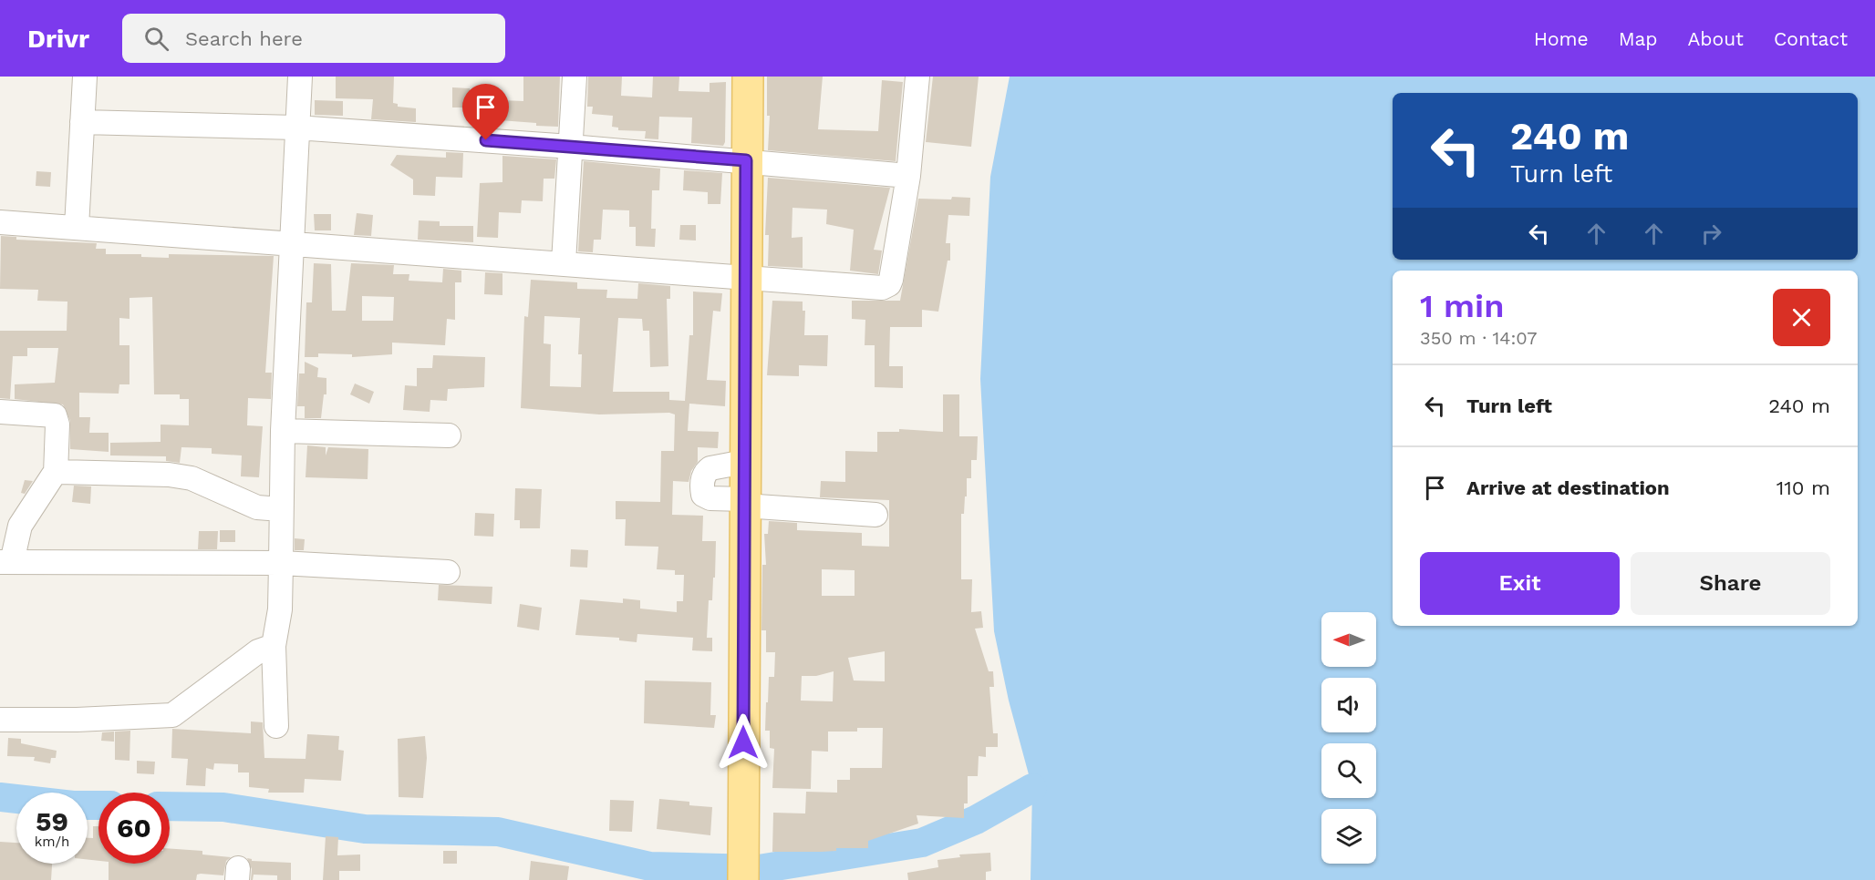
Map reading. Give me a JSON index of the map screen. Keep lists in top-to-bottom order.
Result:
{
  "north": "left",
  "page": {
    "header": "Drivr",
    "search": "Search here",
    "nav": [
      "Home",
      "Map",
      "About",
      "Contact"
    ],
    "turn": ["240 m", "Turn left"],
    "heading": ["1 min", "350 m · 14:07"],
    "list": [
      {
        "name": "Turn left",
        "value": "240 m"
      },
      {
        "name": "Arrive at destination",
        "value": "110 m"
      }
    ],
    "buttons": ["Exit", "Share"],
    "speed": "59 km/h",
    "limit": "60"
  }
}
